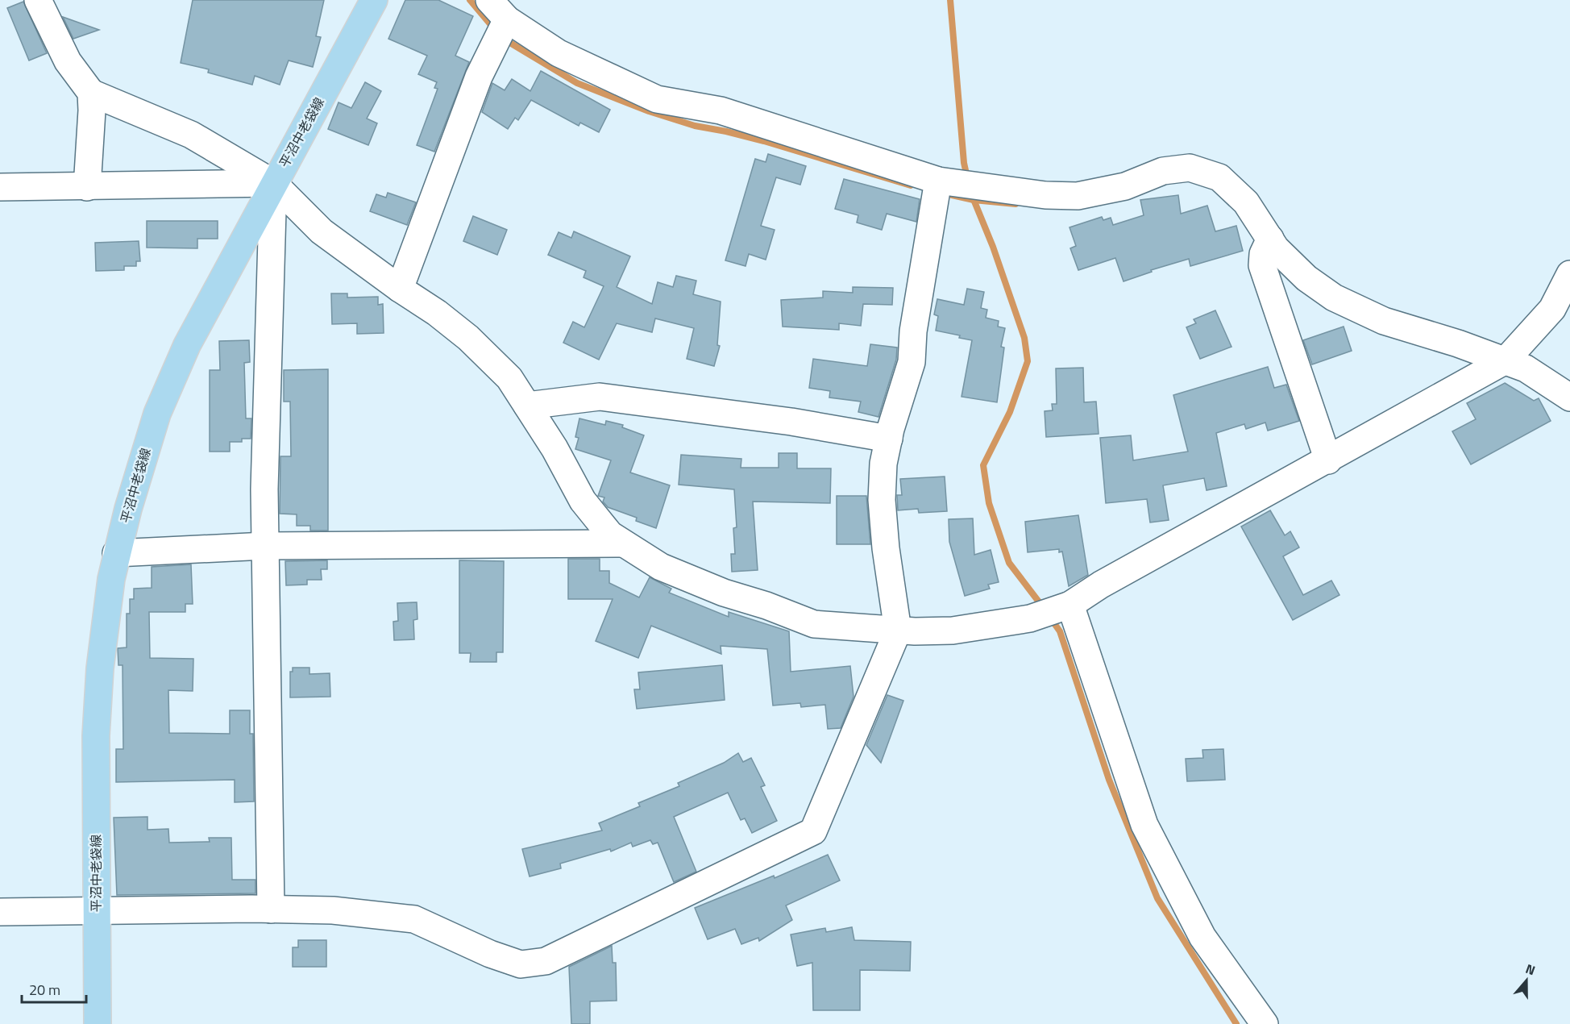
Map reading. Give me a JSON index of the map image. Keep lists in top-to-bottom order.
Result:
{
  "streets": {
    "main road": ["平沼中老袋線"]
  },
  "scale_bar": "20 m",
  "north": "top"
}
